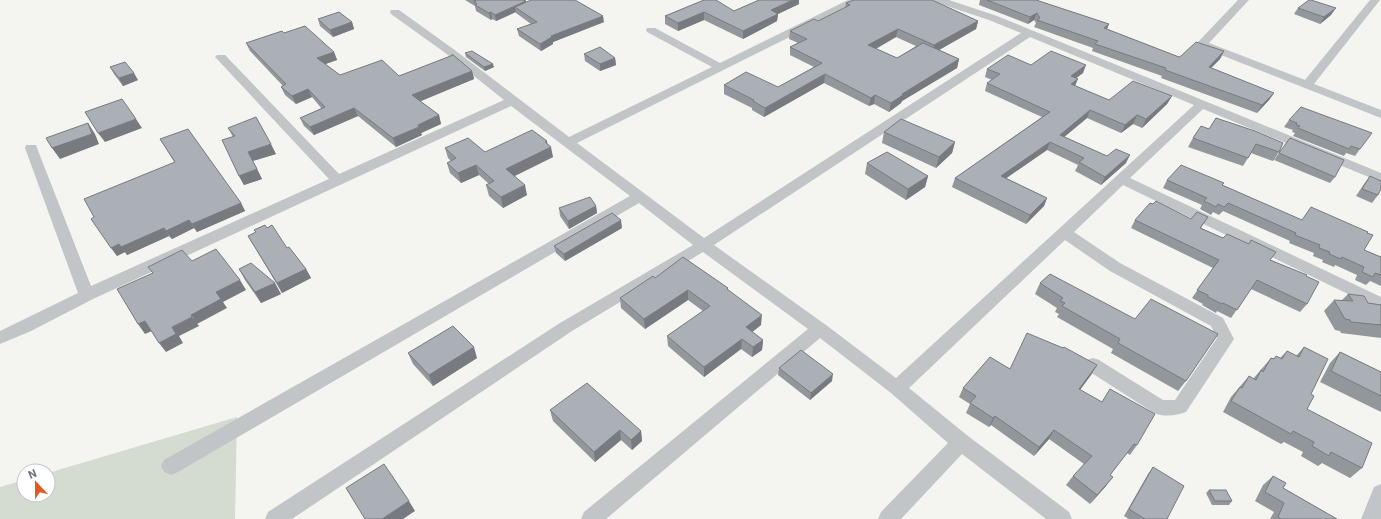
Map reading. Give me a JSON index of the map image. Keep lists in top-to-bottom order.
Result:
{
  "north": "top"
}
